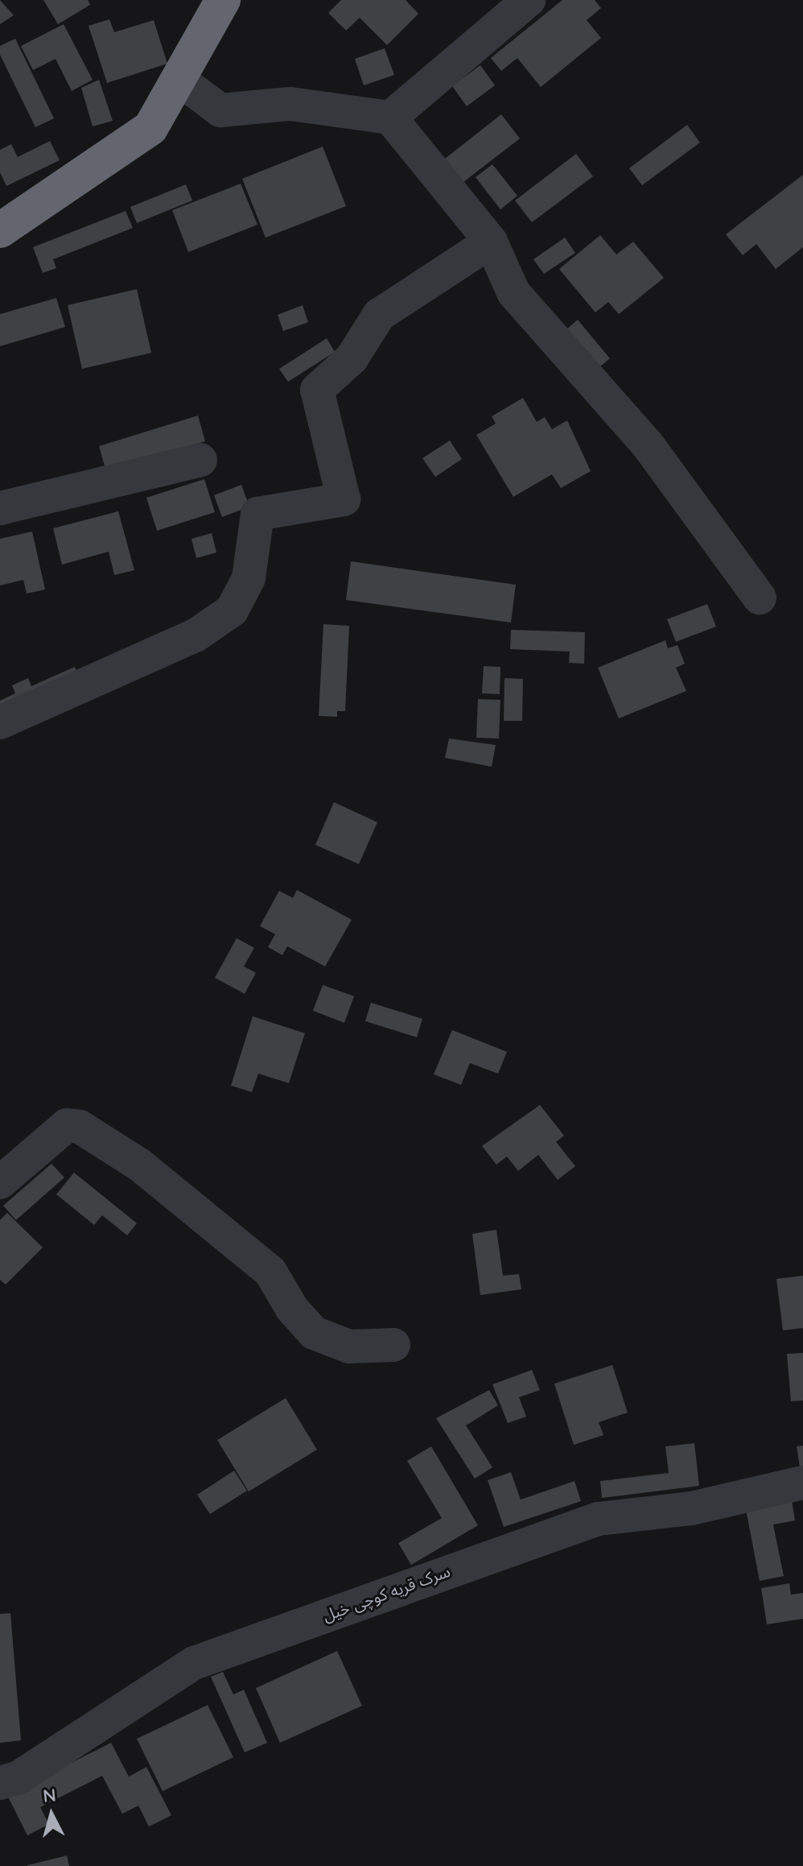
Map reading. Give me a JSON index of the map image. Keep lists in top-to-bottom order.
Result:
{
  "streets": {
    "street": ["سرک قریه کوچی خیل"]
  },
  "north": "top"
}
